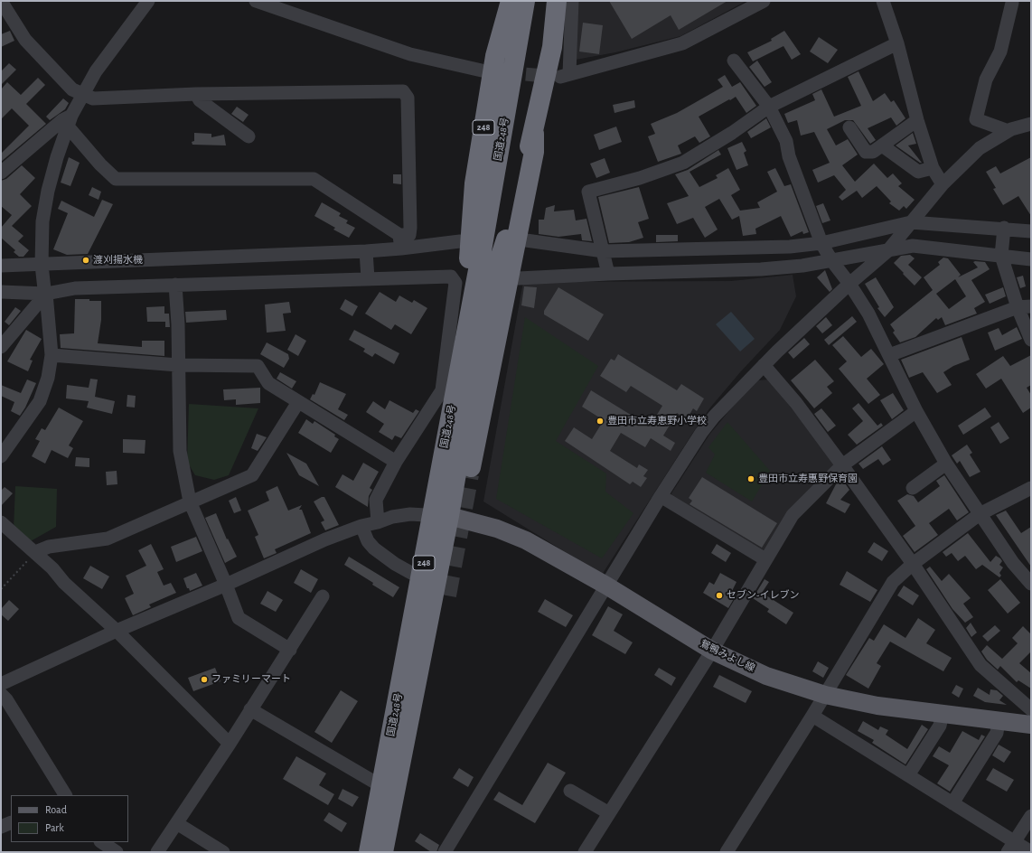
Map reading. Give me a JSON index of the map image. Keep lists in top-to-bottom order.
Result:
{
  "streets": {
    "highway": ["248", "国道248号"],
    "main road": ["鴛鴨みよし線"]
  },
  "crossings": [
    ["248", "国道248号"],
    ["国道248号", "鴛鴨みよし線"]
  ],
  "places": [
    "渡刈揚水機",
    "豊田市立寿恵野小学校",
    "豊田市立寿惠野保育園",
    "セブン-イレブン",
    "ファミリーマート"
  ],
  "legend": ["Road", "Park"]
}
